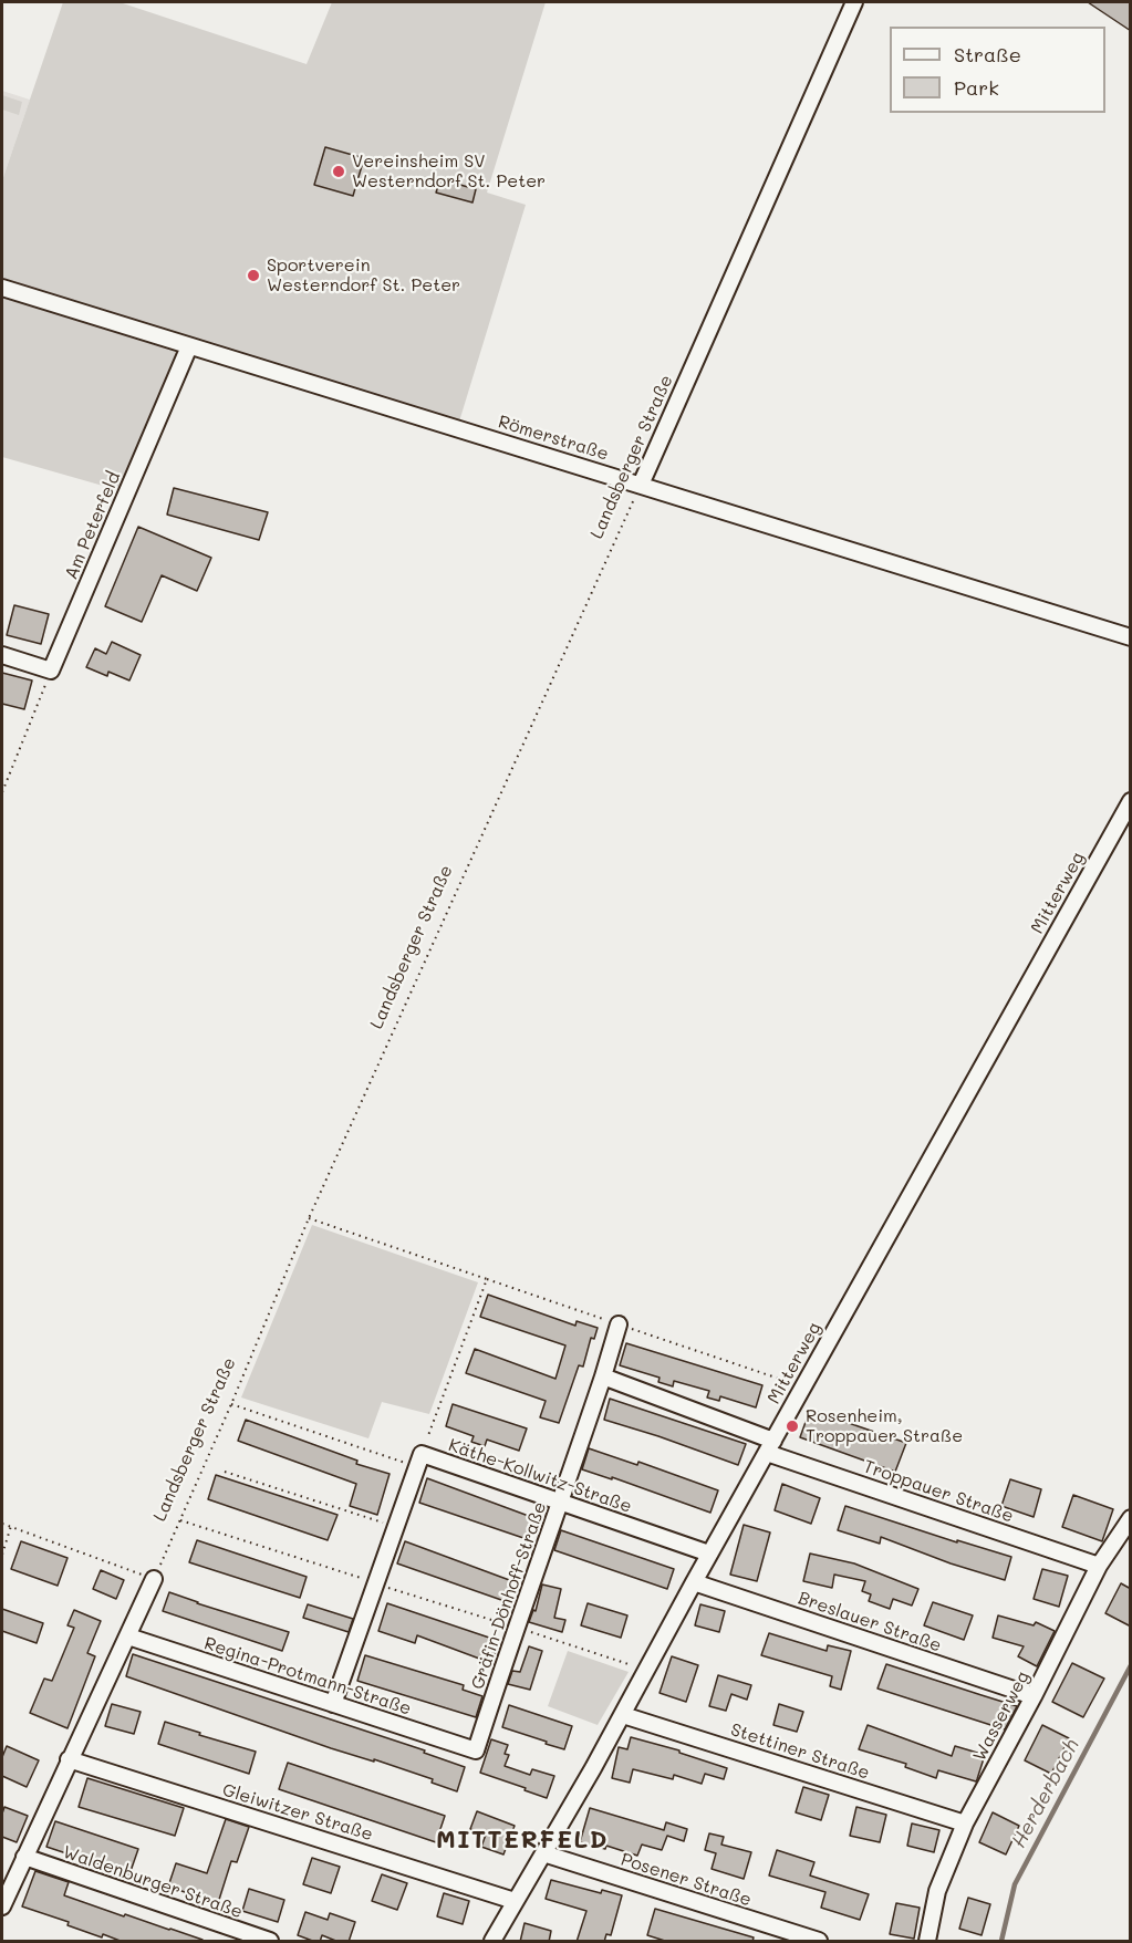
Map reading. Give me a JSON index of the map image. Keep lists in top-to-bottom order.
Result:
{
  "streets": {
    "street": [
      "Römerstraße",
      "Landsberger Straße",
      "Am Peterfeld",
      "Mitterweg",
      "Käthe-Kollwitz-Straße",
      "Troppauer Straße",
      "Gräfin-Dönhoff-Straße",
      "Breslauer Straße",
      "Regina-Protmann-Straße",
      "Wasserweg",
      "Stettiner Straße",
      "Gleiwitzer Straße",
      "Posener Straße",
      "Waldenburger Straße"
    ]
  },
  "crossings": [
    ["Römerstraße", "Landsberger Straße"],
    ["Römerstraße", "Am Peterfeld"],
    ["Mitterweg", "Käthe-Kollwitz-Straße"],
    ["Mitterweg", "Troppauer Straße"],
    ["Mitterweg", "Breslauer Straße"],
    ["Mitterweg", "Stettiner Straße"],
    ["Mitterweg", "Gleiwitzer Straße"],
    ["Mitterweg", "Posener Straße"],
    ["Käthe-Kollwitz-Straße", "Gräfin-Dönhoff-Straße"],
    ["Troppauer Straße", "Wasserweg"],
    ["Gräfin-Dönhoff-Straße", "Regina-Protmann-Straße"],
    ["Breslauer Straße", "Wasserweg"],
    ["Wasserweg", "Stettiner Straße"]
  ],
  "districts": ["MITTERFELD"],
  "water": ["Herderbach"],
  "places": ["Vereinsheim SV Westerndorf St. Peter", "Sportverein Westerndorf St. Peter", "Rosenheim, Troppauer Straße"],
  "legend": ["Straße", "Park"]
}
